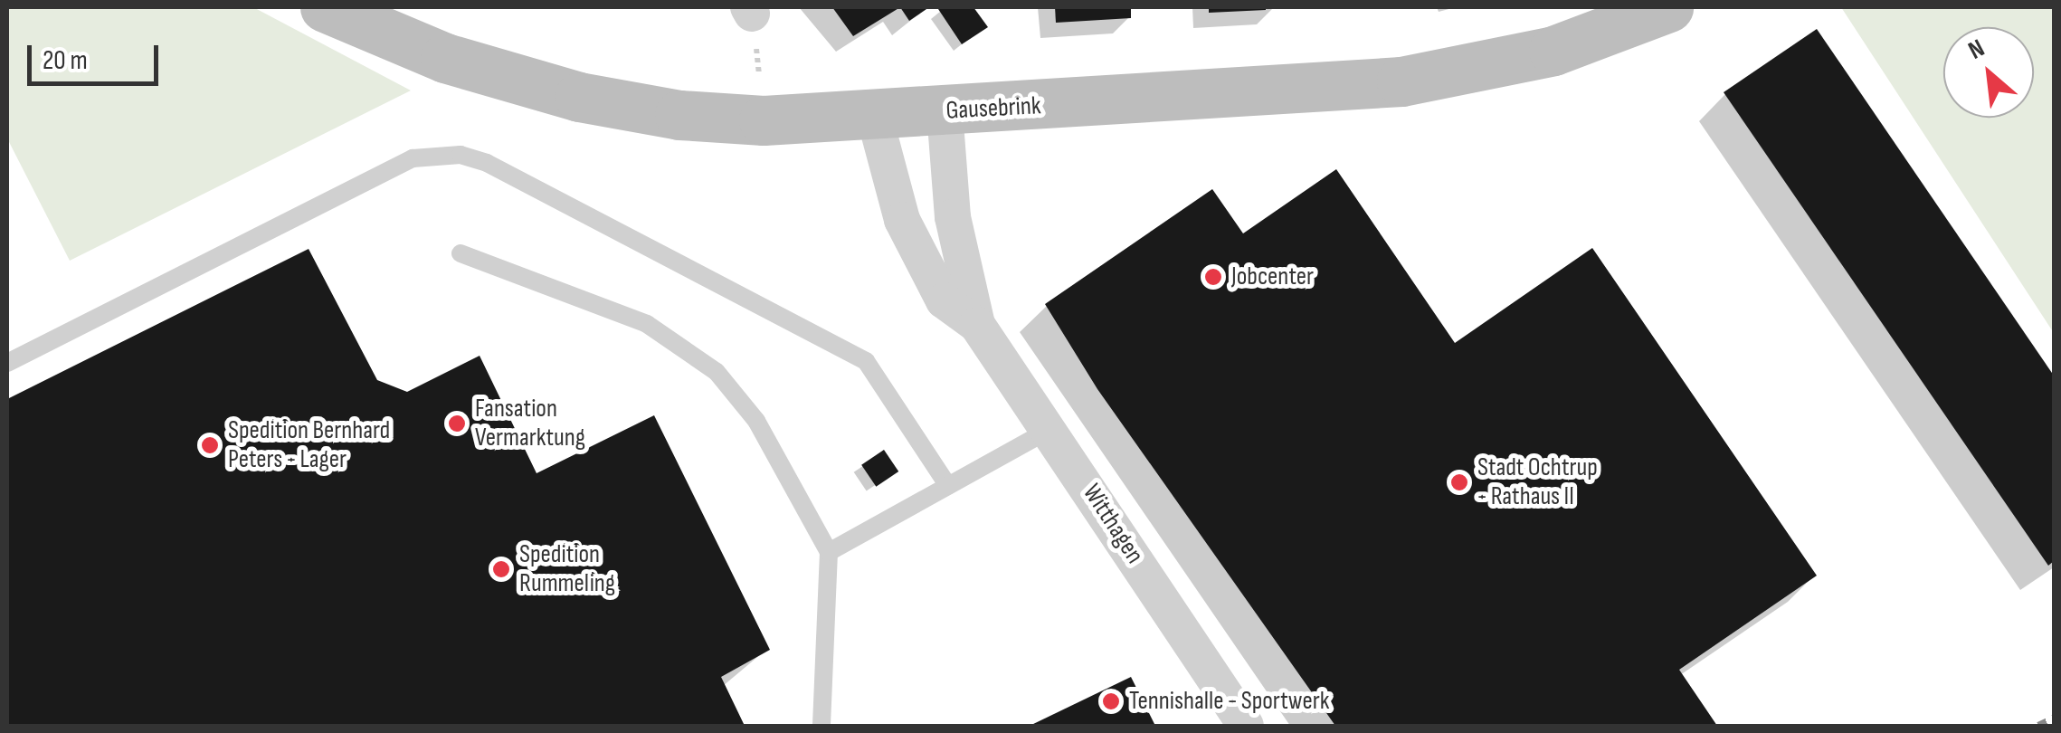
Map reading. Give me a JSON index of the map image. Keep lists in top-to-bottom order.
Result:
{
  "streets": {
    "main road": ["Gausebrink"],
    "street": ["Witthagen"]
  },
  "crossings": [
    ["Gausebrink", "Witthagen"]
  ],
  "places": [
    "Jobcenter",
    "Fansation Vermarktung",
    "Spedition Bernhard Peters - Lager",
    "Stadt Ochtrup - Rathaus II",
    "Spedition Rummeling",
    "Tennishalle - Sportwerk"
  ],
  "scale_bar": "20 m",
  "north": "top left"
}
